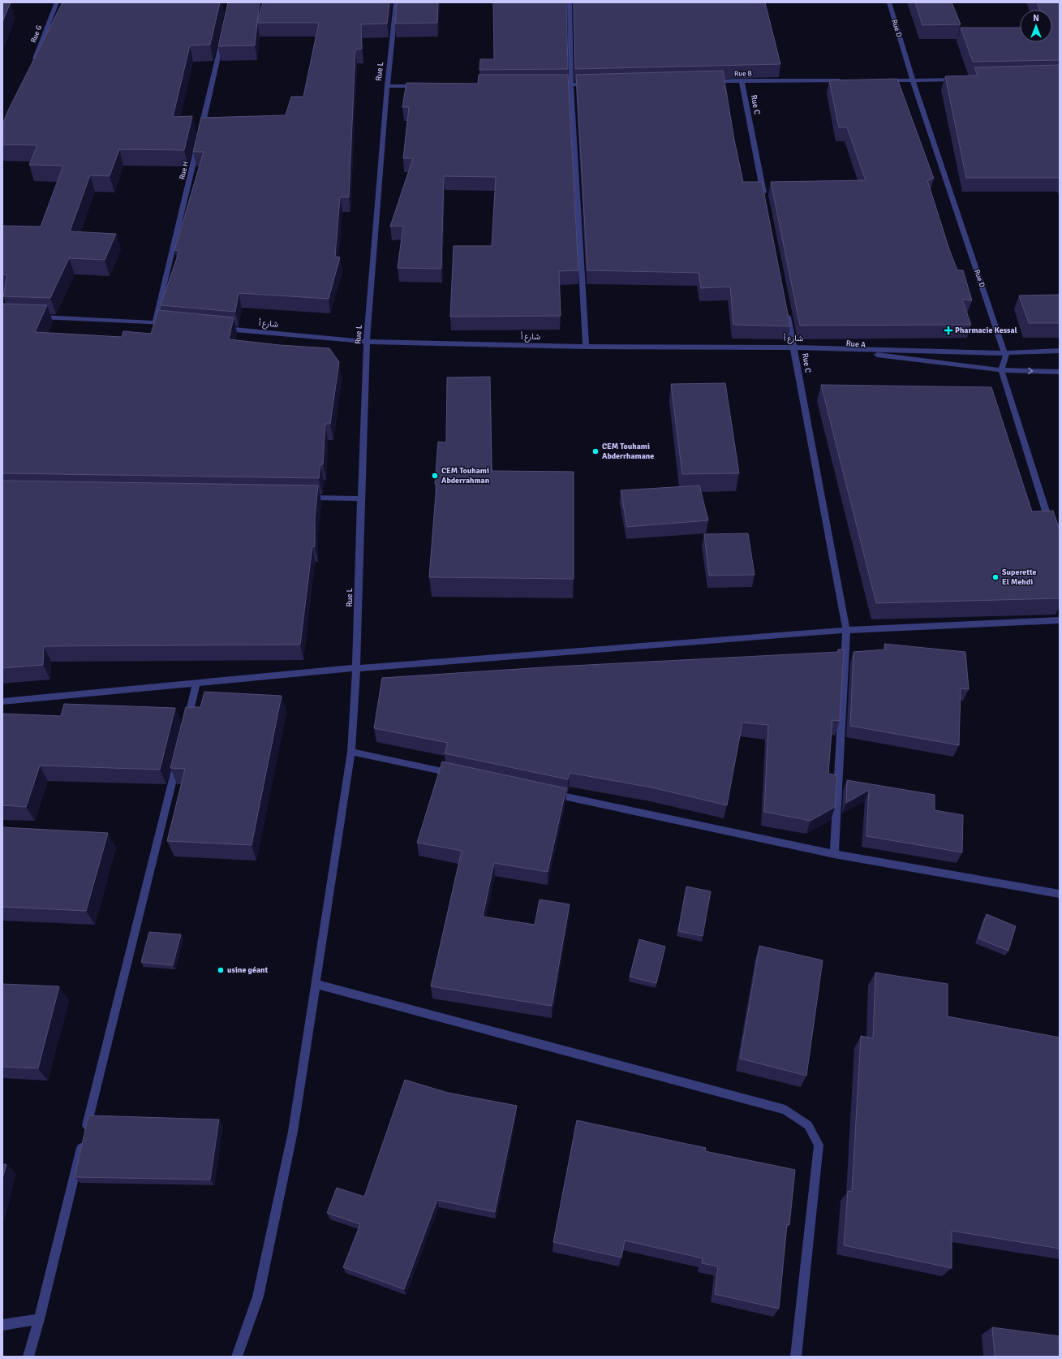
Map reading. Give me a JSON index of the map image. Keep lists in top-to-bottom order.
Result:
{
  "streets": {
    "street": [
      "Rue D",
      "Rue G",
      "Rue L",
      "Rue B",
      "Rue C",
      "Rue H",
      "شارع أ",
      "Rue A"
    ]
  },
  "crossings": [
    ["Rue D", "شارع أ"],
    ["Rue L", "شارع أ"],
    ["Rue B", "Rue C"],
    ["Rue C", "شارع أ"],
    ["Rue C", "Rue A"],
    ["شارع أ", "Rue A"]
  ],
  "places": {
    "health": ["Pharmacie Kessal"],
    "other": [
      "CEM Touhami Abderrhamane",
      "CEM Touhami Abderrahman",
      "Superette El Mehdi",
      "usine géant"
    ]
  },
  "north": "top"
}
